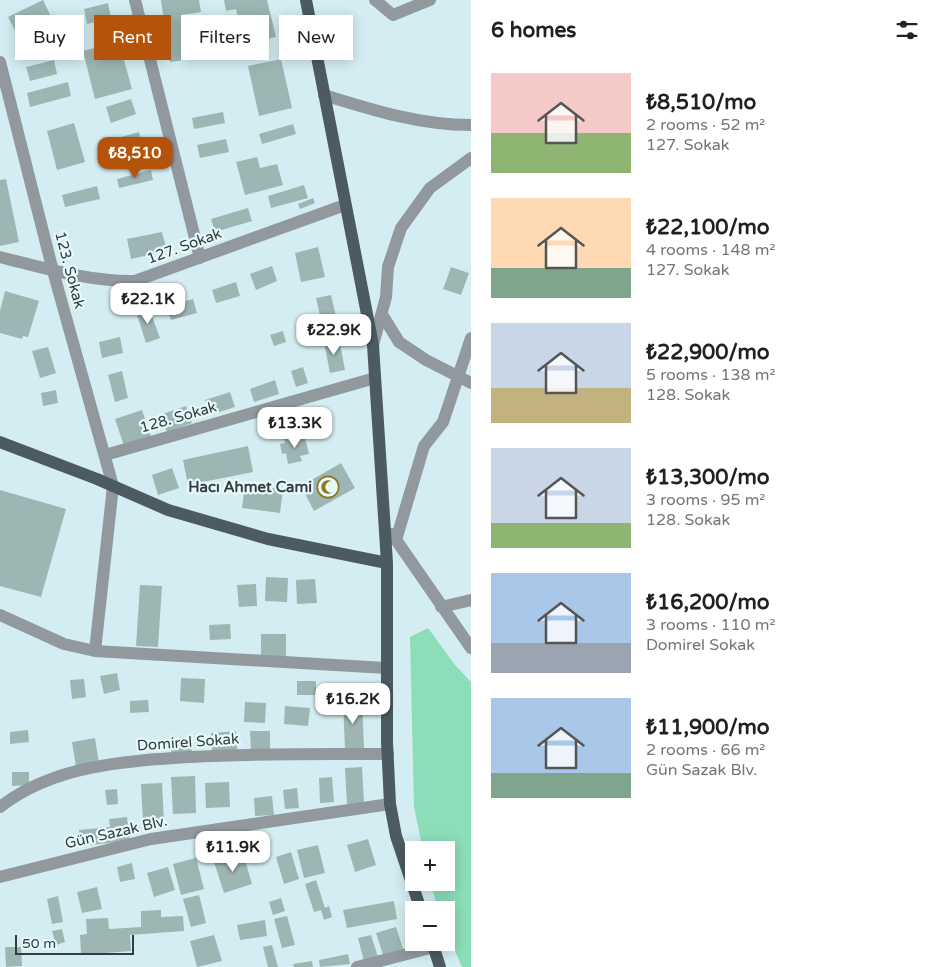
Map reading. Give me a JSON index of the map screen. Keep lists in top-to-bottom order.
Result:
{
  "streets": {
    "street": [
      "127. Sokak",
      "123. Sokak",
      "128. Sokak",
      "Domirel Sokak",
      "Gün Sazak Blv."
    ]
  },
  "crossings": [
    ["127. Sokak", "123. Sokak"],
    ["123. Sokak", "128. Sokak"]
  ],
  "places": {
    "mosque": ["Hacı Ahmet Cami"]
  },
  "scale_bar": "50 m",
  "page": {
    "heading": "6 homes",
    "chip": [
      "Buy",
      "Rent",
      "Filters",
      "New"
    ],
    "list": [
      {
        "name": "₺8,510/mo",
        "note": "2 rooms · 52 m² · 127. Sokak"
      },
      {
        "name": "₺22,100/mo",
        "note": "4 rooms · 148 m² · 127. Sokak"
      },
      {
        "name": "₺22,900/mo",
        "note": "5 rooms · 138 m² · 128. Sokak"
      },
      {
        "name": "₺13,300/mo",
        "note": "3 rooms · 95 m² · 128. Sokak"
      },
      {
        "name": "₺16,200/mo",
        "note": "3 rooms · 110 m² · Domirel Sokak"
      },
      {
        "name": "₺11,900/mo",
        "note": "2 rooms · 66 m² · Gün Sazak Blv."
      }
    ],
    "price": [
      "₺8,510",
      "₺22.1K",
      "₺22.9K",
      "₺13.3K",
      "₺16.2K",
      "₺11.9K"
    ],
    "map_buttons": ["+", "−"],
    "scale": "50 m"
  }
}
